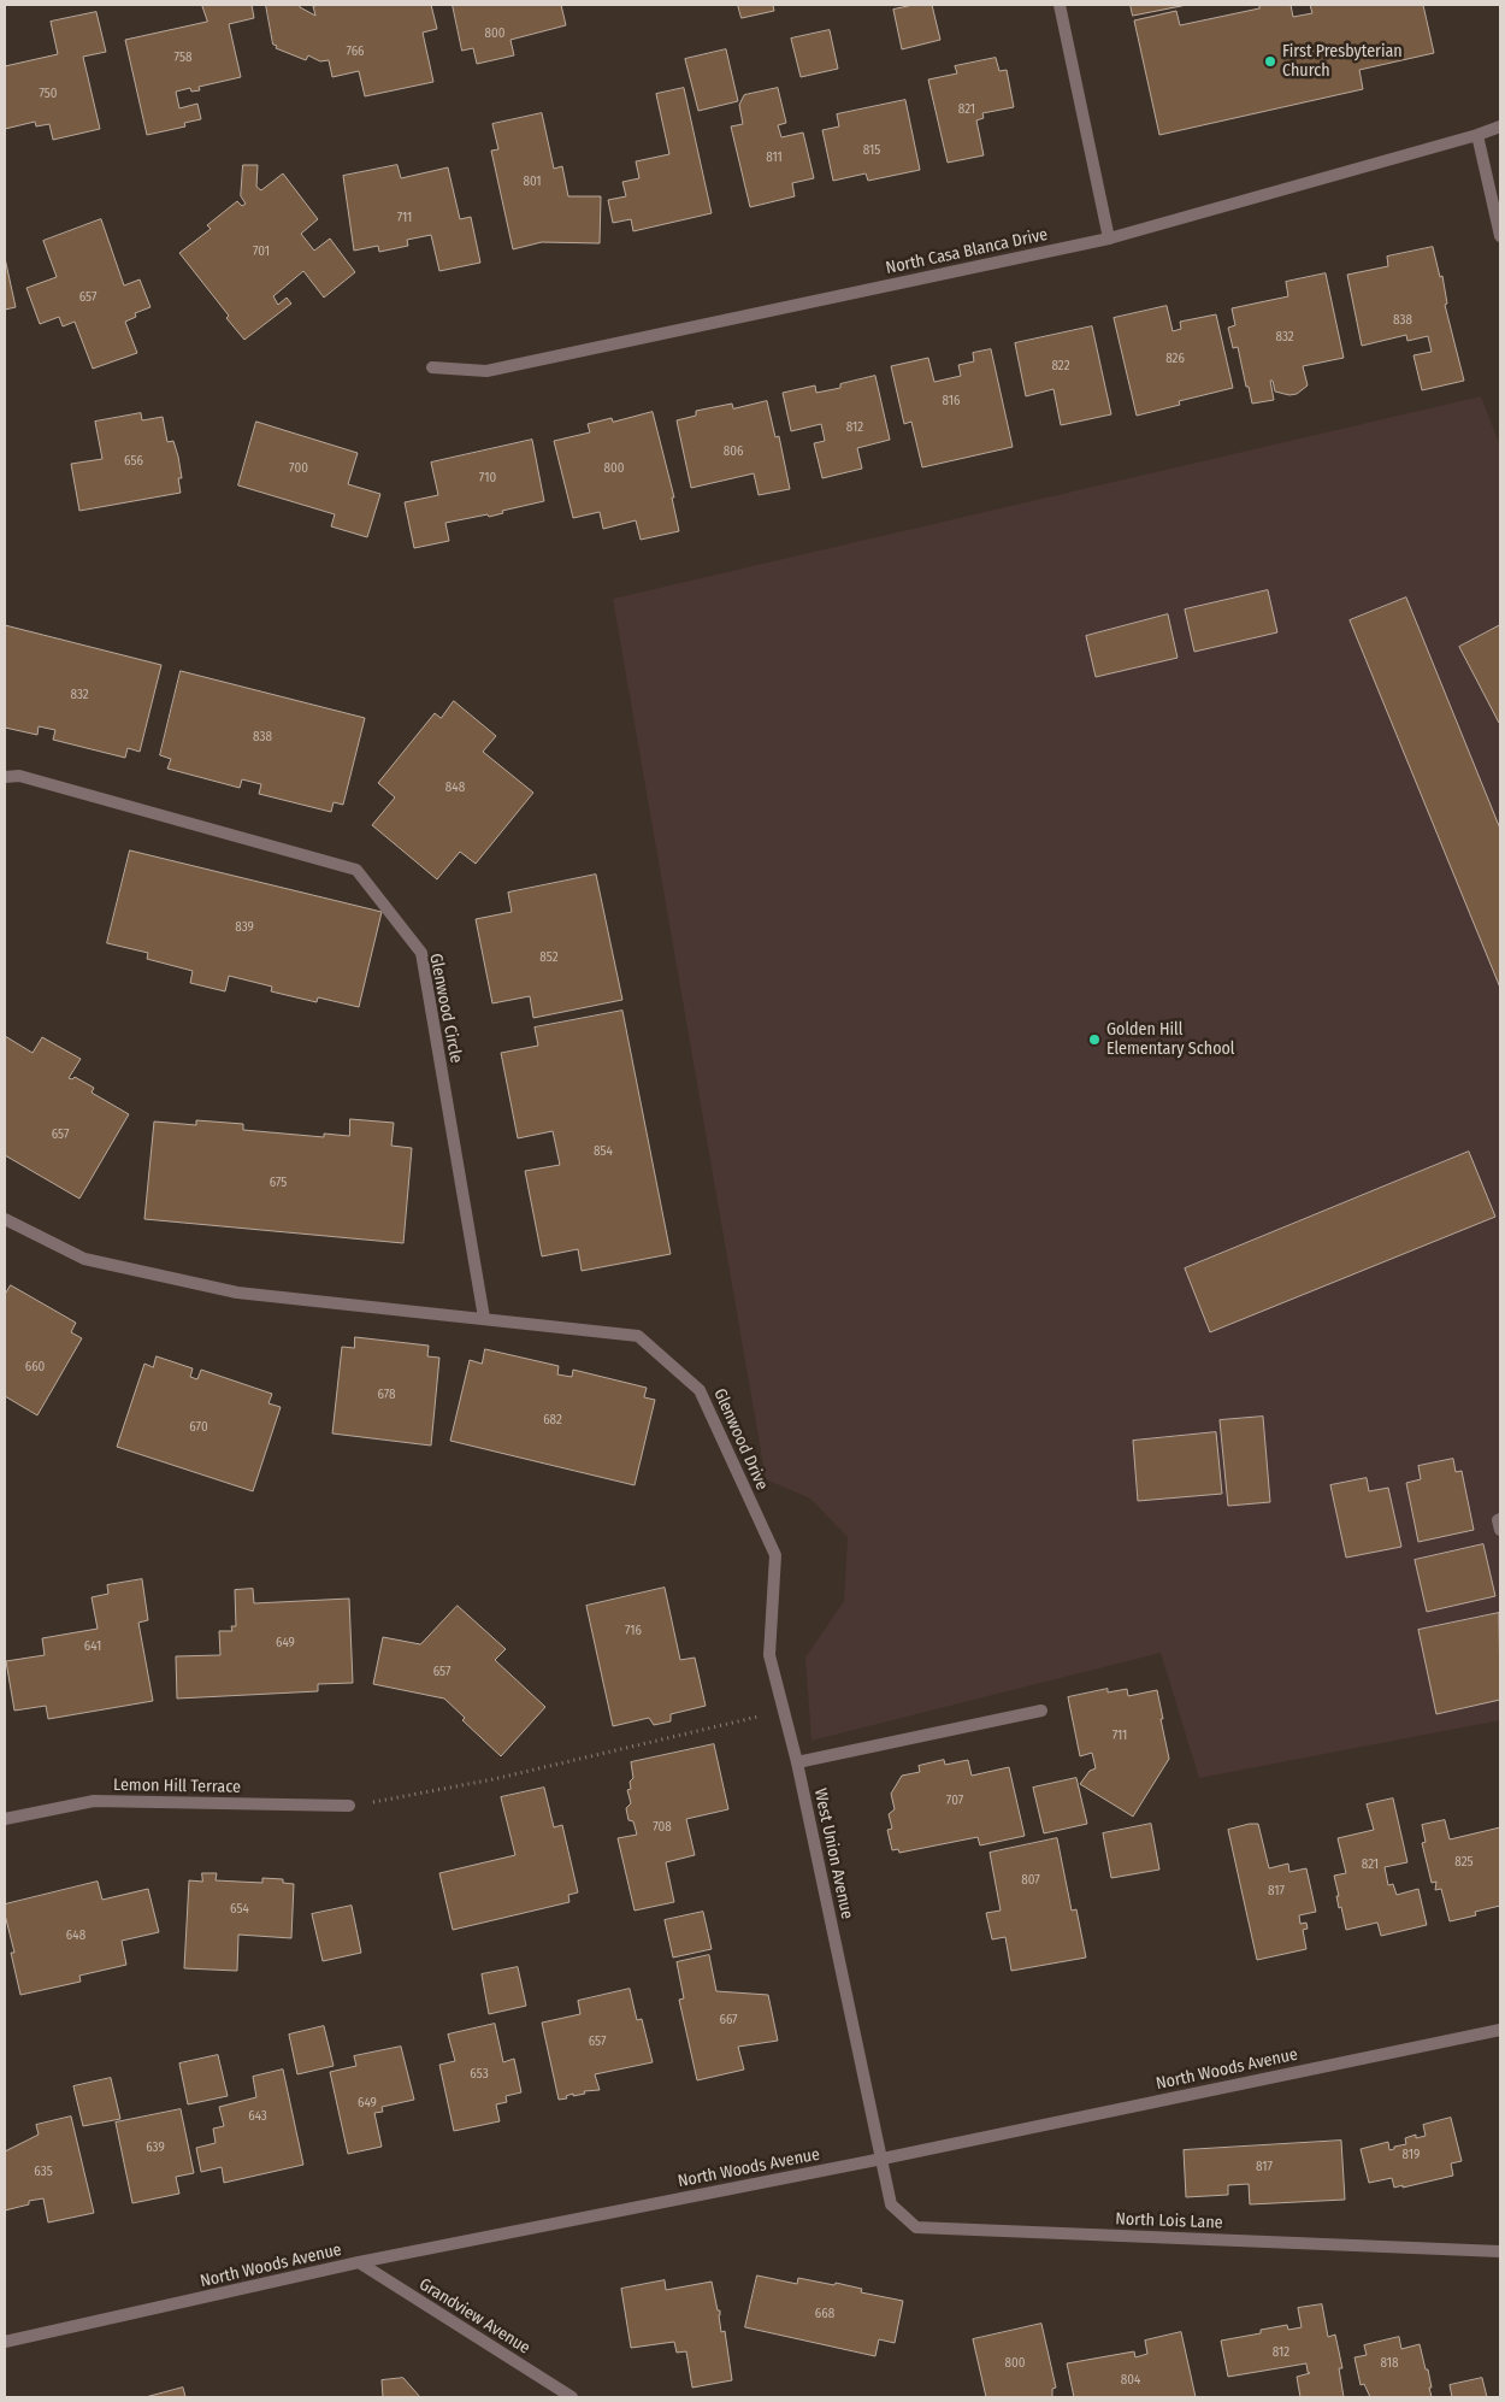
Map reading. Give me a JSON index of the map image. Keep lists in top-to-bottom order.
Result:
{
  "streets": {
    "street": [
      "North Casa Blanca Drive",
      "Glenwood Circle",
      "Glenwood Drive",
      "Lemon Hill Terrace",
      "West Union Avenue",
      "North Woods Avenue",
      "North Lois Lane",
      "Grandview Avenue"
    ]
  },
  "crossings": [
    ["Glenwood Circle", "Glenwood Drive"],
    ["Glenwood Drive", "West Union Avenue"],
    ["West Union Avenue", "North Woods Avenue"],
    ["West Union Avenue", "North Lois Lane"],
    ["North Woods Avenue", "North Lois Lane"],
    ["North Woods Avenue", "Grandview Avenue"]
  ],
  "places": ["First Presbyterian Church", "Golden Hill Elementary School"],
  "house_numbers": [
    "800",
    "766",
    "758",
    "750",
    "821",
    "815",
    "811",
    "801",
    "711",
    "701",
    "657",
    "838",
    "832",
    "826",
    "822",
    "816",
    "812",
    "806",
    "656",
    "700",
    "800",
    "710",
    "832",
    "838",
    "848",
    "839",
    "852",
    "657",
    "854",
    "675",
    "660",
    "678",
    "682",
    "670",
    "716",
    "649",
    "641",
    "657",
    "711",
    "707",
    "708",
    "825",
    "821",
    "807",
    "817",
    "654",
    "648",
    "667",
    "657",
    "653",
    "649",
    "643",
    "639",
    "819",
    "817",
    "635",
    "668",
    "812",
    "800",
    "818",
    "804"
  ]
}
